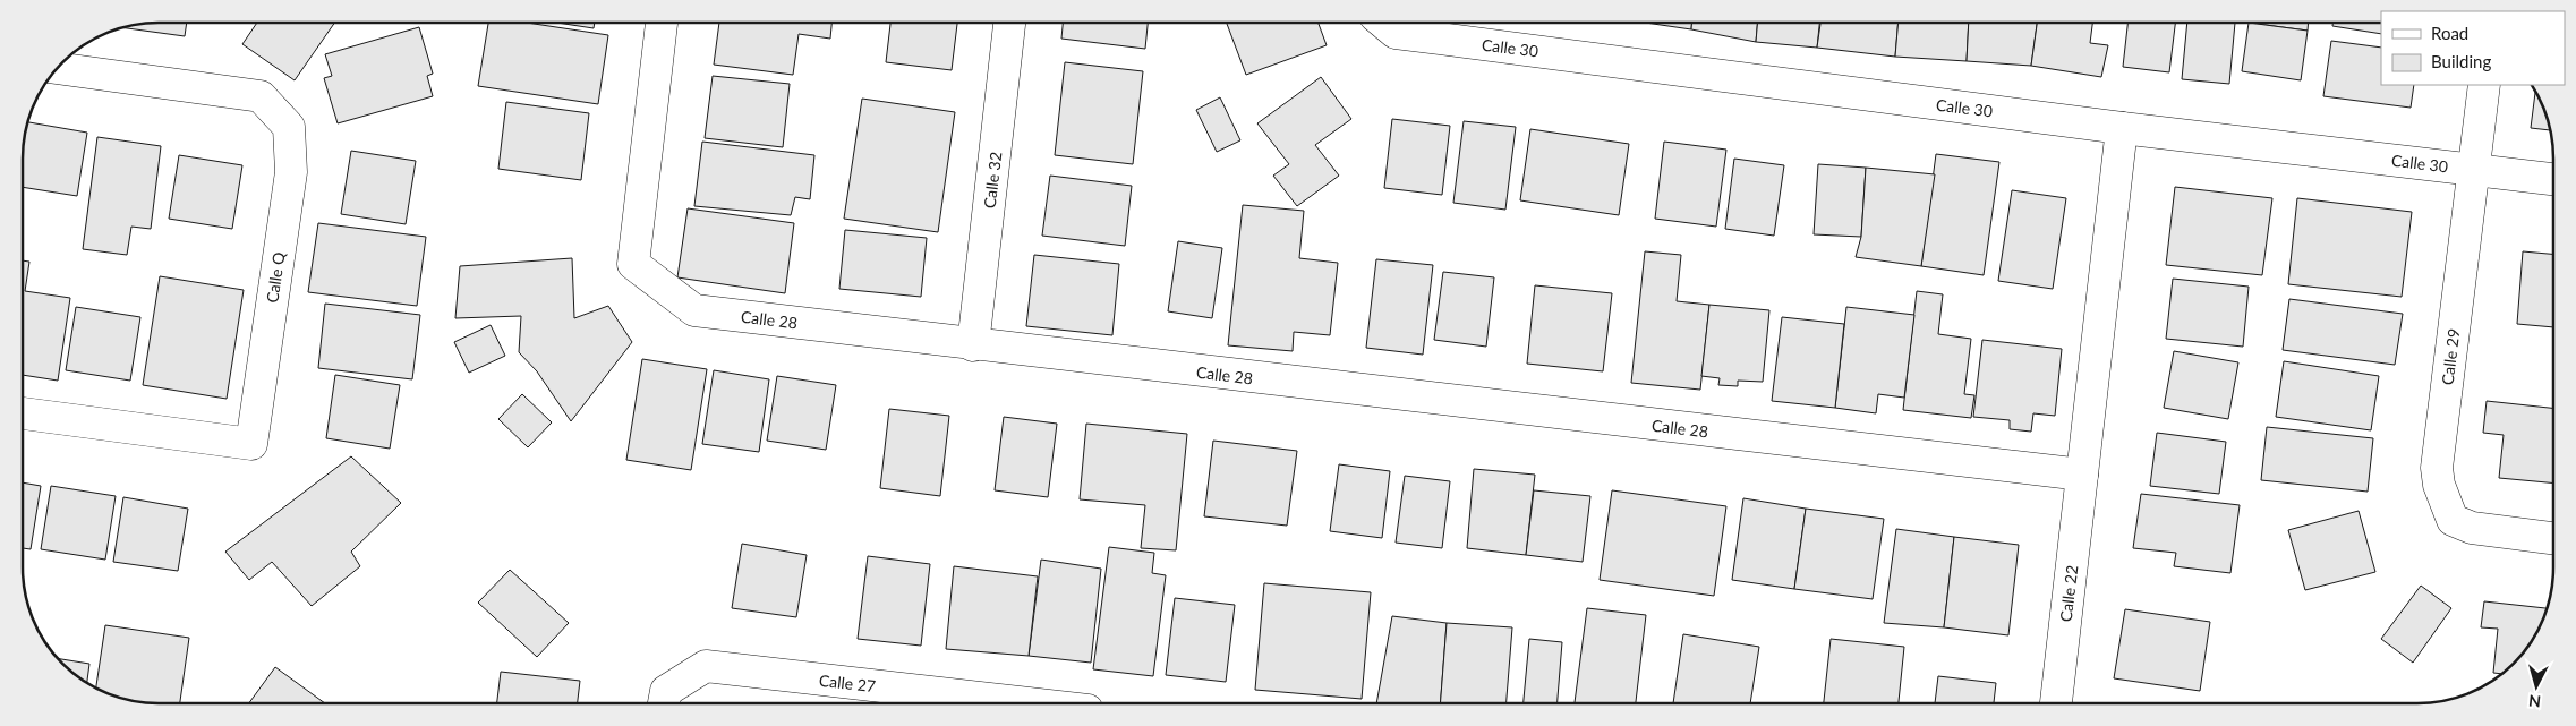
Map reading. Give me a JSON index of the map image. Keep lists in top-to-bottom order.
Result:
{
  "streets": {
    "street": [
      "Calle 30",
      "Calle 32",
      "Calle Q",
      "Calle 28",
      "Calle 29",
      "Calle 22",
      "Calle 27"
    ]
  },
  "crossings": [
    ["Calle 30", "Calle 29"],
    ["Calle 30", "Calle 22"],
    ["Calle 32", "Calle 28"],
    ["Calle 28", "Calle 22"]
  ],
  "legend": ["Road", "Building"],
  "north": "bottom"
}
